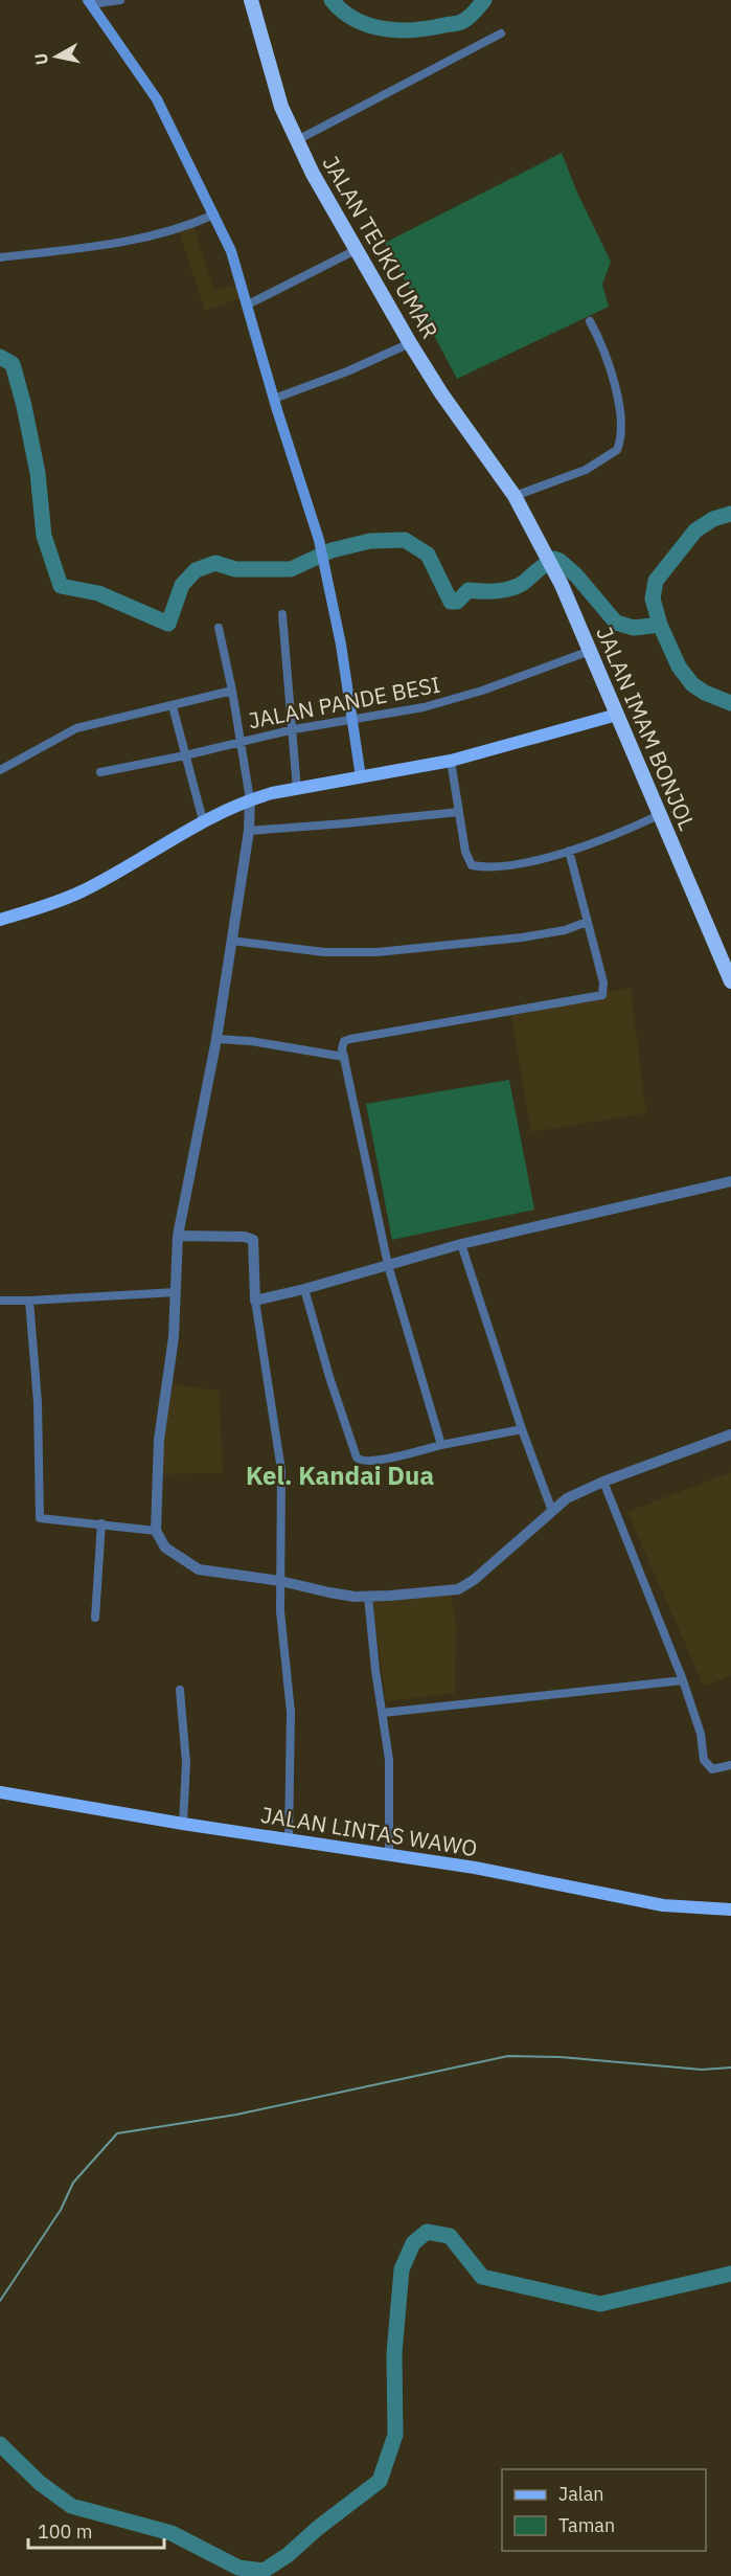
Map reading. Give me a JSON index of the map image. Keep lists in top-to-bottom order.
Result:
{
  "streets": {
    "highway": ["JALAN TEUKU UMAR", "JALAN IMAM BONJOL"],
    "main road": ["JALAN LINTAS WAWO"],
    "street": ["JALAN PANDE BESI"]
  },
  "crossings": [
    ["JALAN TEUKU UMAR", "JALAN IMAM BONJOL"],
    ["JALAN PANDE BESI", "JALAN IMAM BONJOL"]
  ],
  "districts": ["Kel. Kandai Dua"],
  "legend": ["Jalan", "Taman"],
  "scale_bar": "100 m",
  "north": "left"
}
